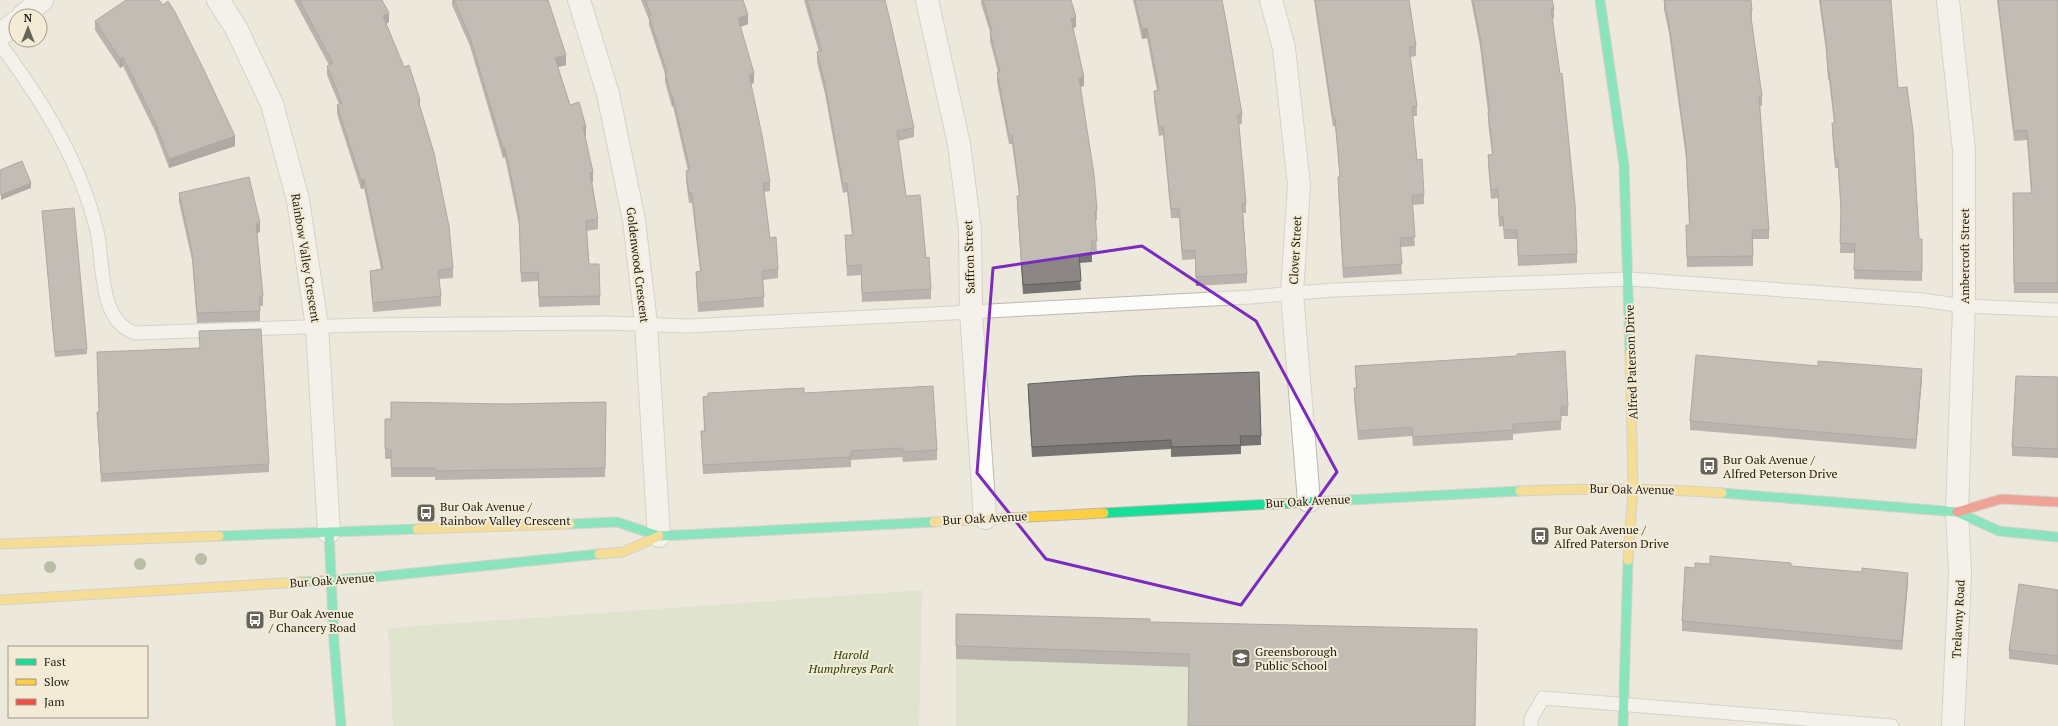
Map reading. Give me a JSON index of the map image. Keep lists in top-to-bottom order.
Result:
{
  "streets": {
    "street": [
      "Clover Street",
      "Ambercroft Street",
      "Saffron Street",
      "Rainbow Valley Crescent",
      "Goldenwood Crescent",
      "Alfred Paterson Drive",
      "Bur Oak Avenue",
      "Trelawny Road"
    ]
  },
  "crossings": [
    ["Clover Street", "Bur Oak Avenue"],
    ["Ambercroft Street", "Bur Oak Avenue"],
    ["Ambercroft Street", "Trelawny Road"],
    ["Saffron Street", "Bur Oak Avenue"],
    ["Rainbow Valley Crescent", "Bur Oak Avenue"],
    ["Goldenwood Crescent", "Bur Oak Avenue"],
    ["Alfred Paterson Drive", "Bur Oak Avenue"],
    ["Bur Oak Avenue", "Trelawny Road"]
  ],
  "parks": ["Harold Humphreys Park"],
  "places": {
    "bus stop": [
      "Bur Oak Avenue / Alfred Peterson Drive",
      "Bur Oak Avenue / Rainbow Valley Crescent",
      "Bur Oak Avenue / Alfred Paterson Drive",
      "Bur Oak Avenue / Chancery Road"
    ],
    "school or university": ["Greensborough Public School"]
  },
  "legend": ["Fast", "Slow", "Jam"],
  "north": "top"
}
